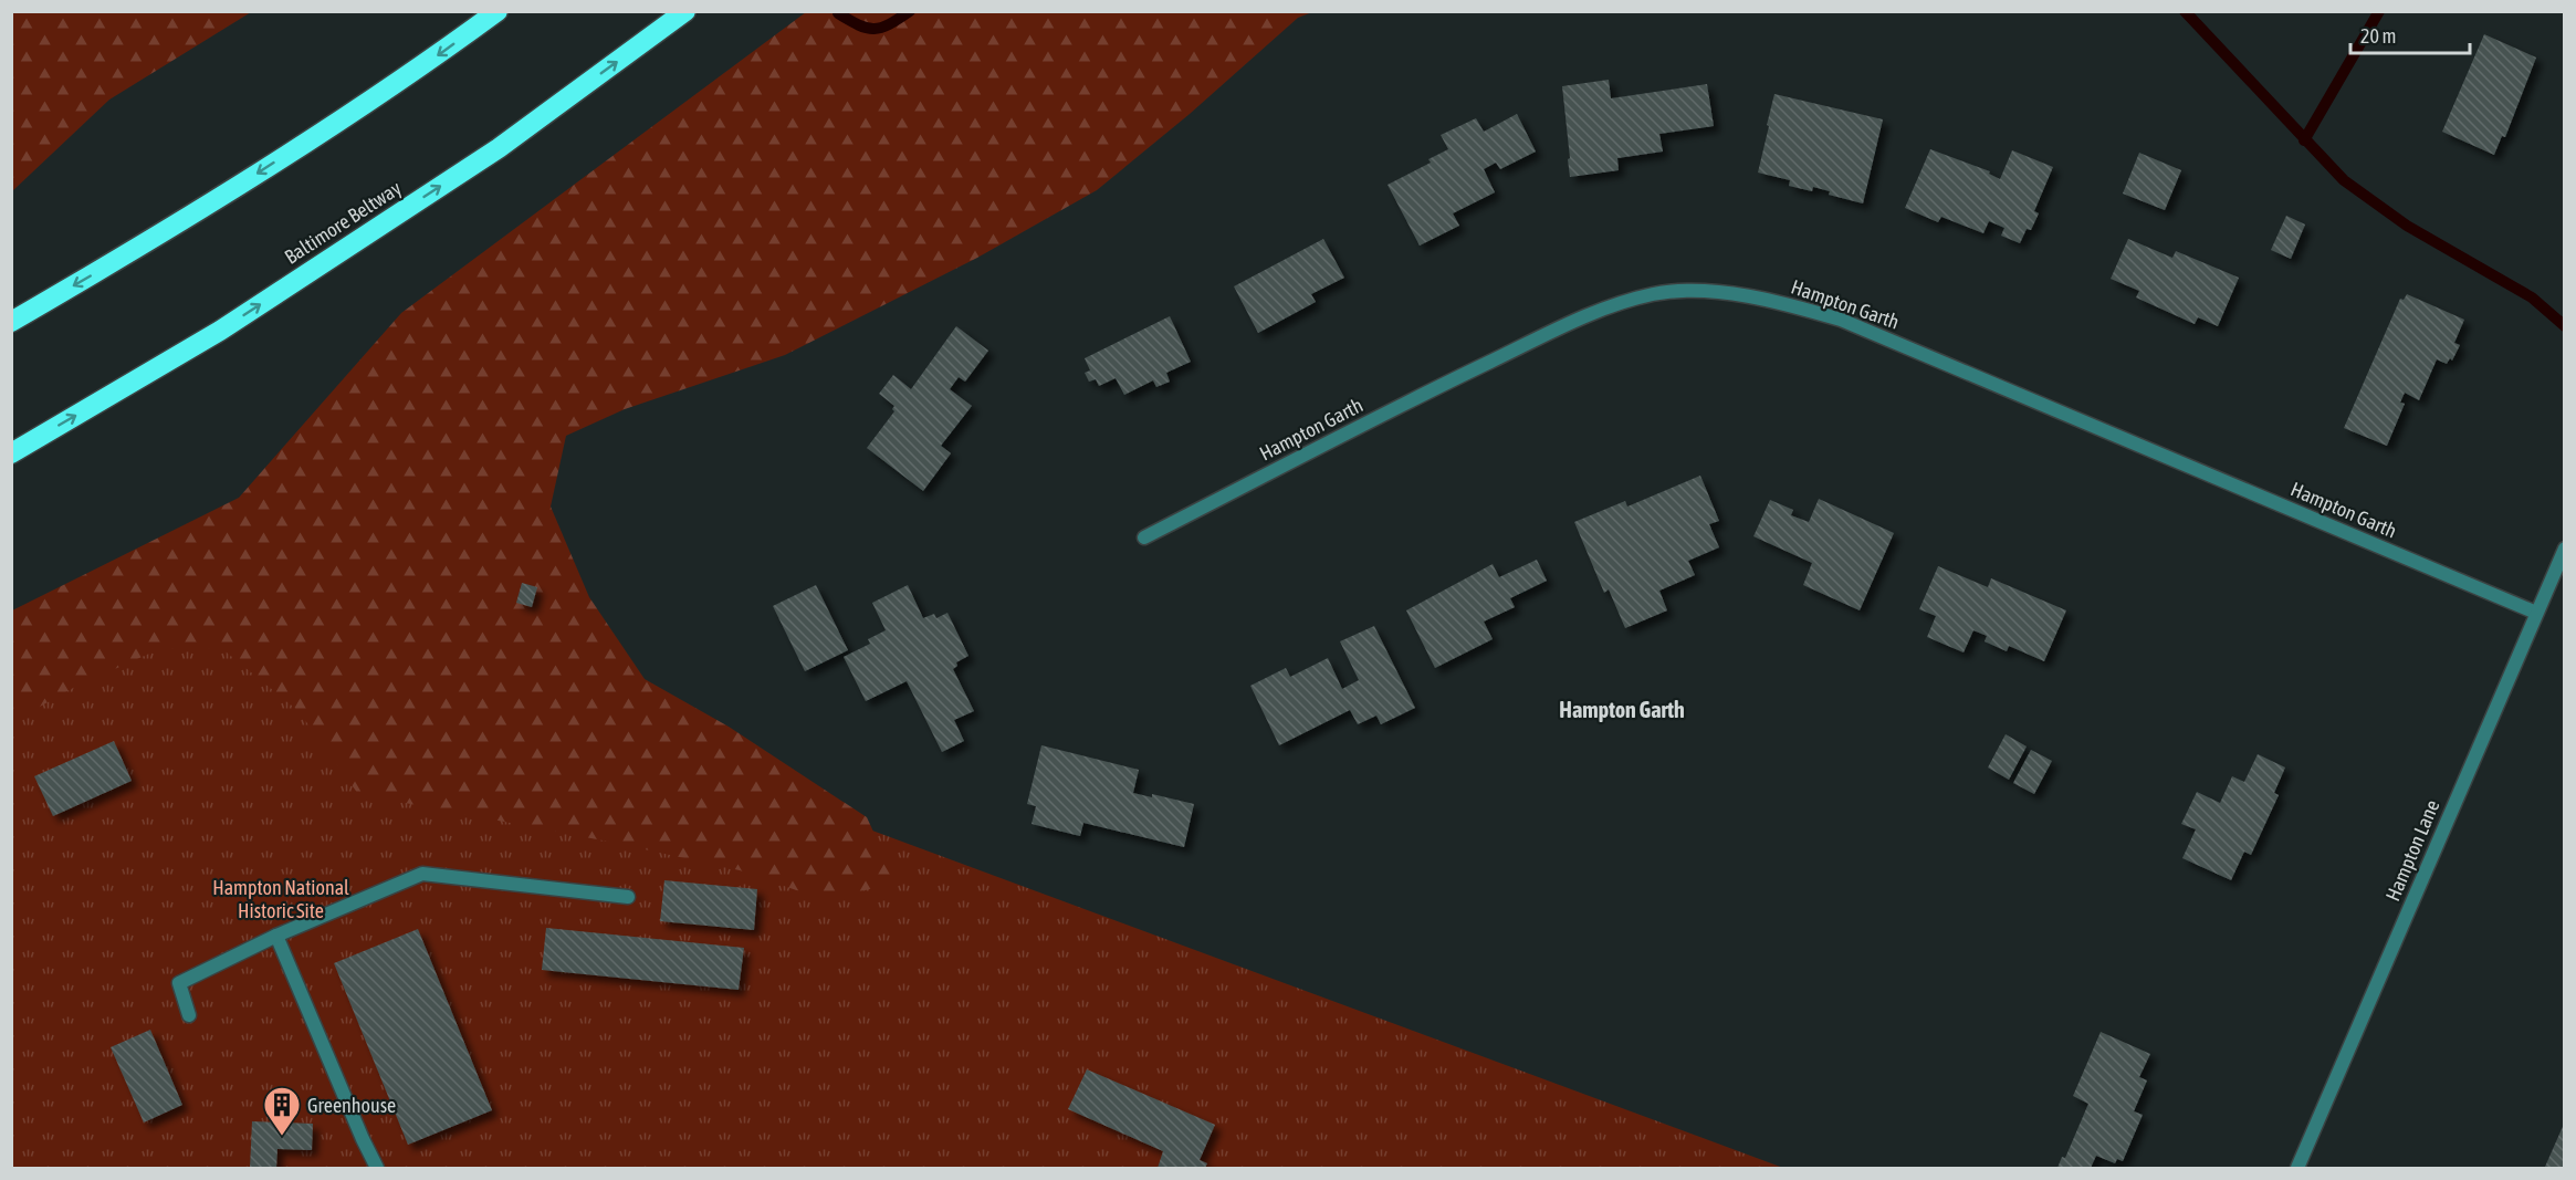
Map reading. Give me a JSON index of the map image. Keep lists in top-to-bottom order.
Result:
{
  "streets": {
    "highway": ["Baltimore Beltway"],
    "street": ["Hampton Garth", "Hampton Lane"]
  },
  "crossings": [
    ["Hampton Garth", "Hampton Lane"]
  ],
  "districts": ["Hampton Garth"],
  "parks": ["Hampton National Historic Site"],
  "places": {
    "building": ["Greenhouse"]
  },
  "scale_bar": "20 m"
}
